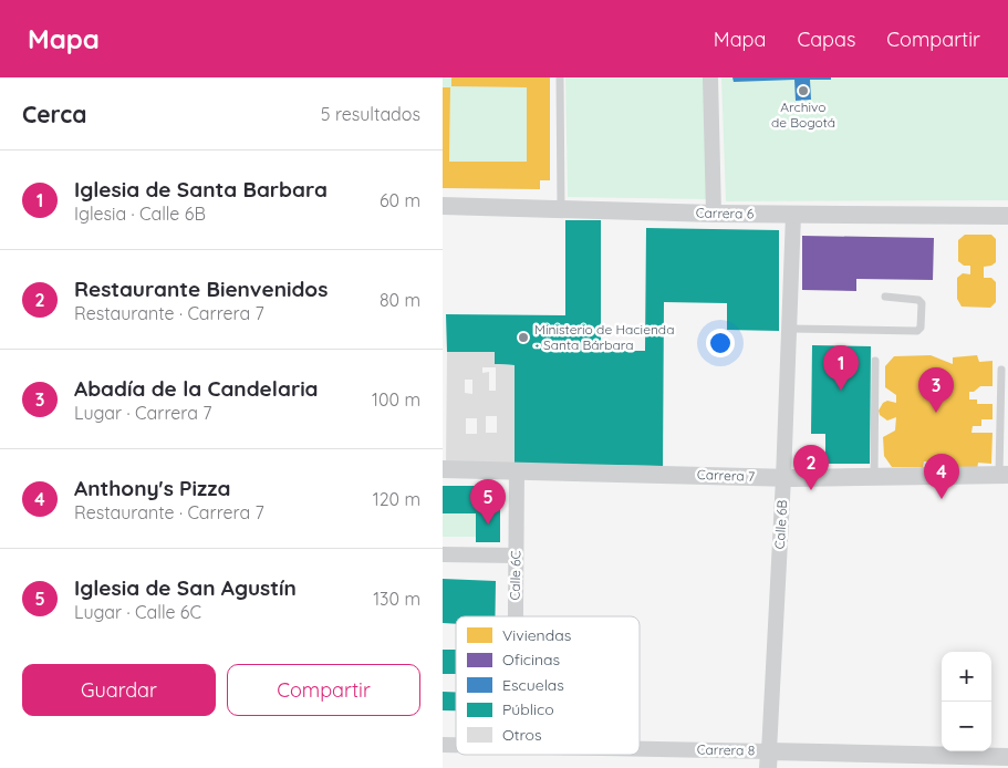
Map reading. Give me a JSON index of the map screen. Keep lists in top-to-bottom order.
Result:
{
  "streets": {
    "street": [
      "Carrera 6",
      "Carrera 7",
      "Calle 6B",
      "Calle 6C",
      "Carrera 8"
    ]
  },
  "crossings": [
    ["Carrera 6", "Calle 6B"],
    ["Carrera 7", "Calle 6B"],
    ["Carrera 7", "Calle 6C"],
    ["Calle 6B", "Carrera 8"]
  ],
  "places": ["Archivo de Bogotá", "Ministerio de Hacienda - Santa Bárbara"],
  "legend": [
    "Viviendas",
    "Oficinas",
    "Escuelas",
    "Público",
    "Otros"
  ],
  "page": {
    "header": "Mapa",
    "nav": ["Mapa", "Capas", "Compartir"],
    "heading": ["Cerca", "5 resultados"],
    "list": [
      {
        "mark": "1",
        "name": "Iglesia de Santa Barbara",
        "note": "Iglesia · Calle 6B",
        "value": "60 m"
      },
      {
        "mark": "2",
        "name": "Restaurante Bienvenidos",
        "note": "Restaurante · Carrera 7",
        "value": "80 m"
      },
      {
        "mark": "3",
        "name": "Abadía de la Candelaria",
        "note": "Lugar · Carrera 7",
        "value": "100 m"
      },
      {
        "mark": "4",
        "name": "Anthony's Pizza",
        "note": "Restaurante · Carrera 7",
        "value": "120 m"
      },
      {
        "mark": "5",
        "name": "Iglesia de San Agustín",
        "note": "Lugar · Calle 6C",
        "value": "130 m"
      }
    ],
    "pins": [
      "1",
      "3",
      "2",
      "4",
      "5"
    ],
    "buttons": ["Guardar", "Compartir"],
    "map_buttons": ["+", "−"]
  }
}
